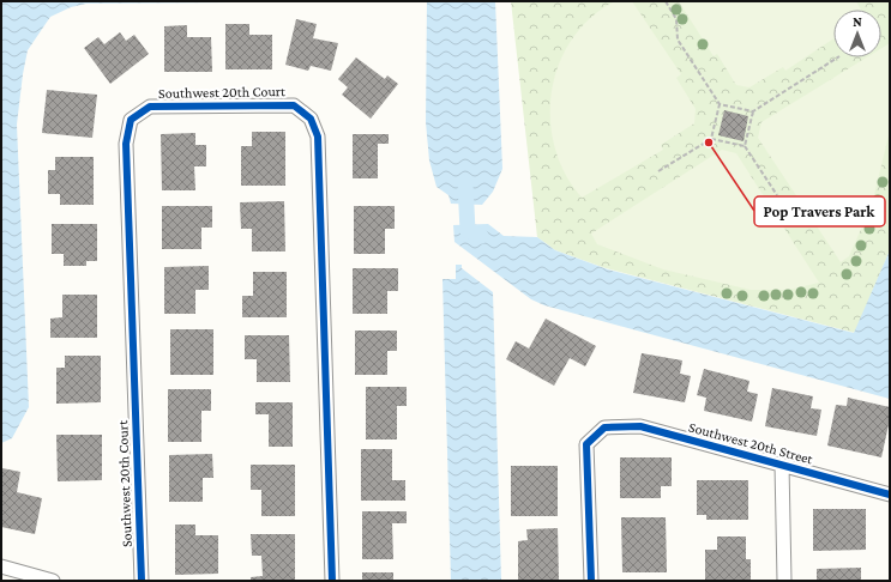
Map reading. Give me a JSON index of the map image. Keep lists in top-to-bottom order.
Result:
{
  "streets": {
    "street": ["Southwest 20th Court", "Southwest 20th Street"]
  },
  "places": ["Pop Travers Park"],
  "north": "top"
}
